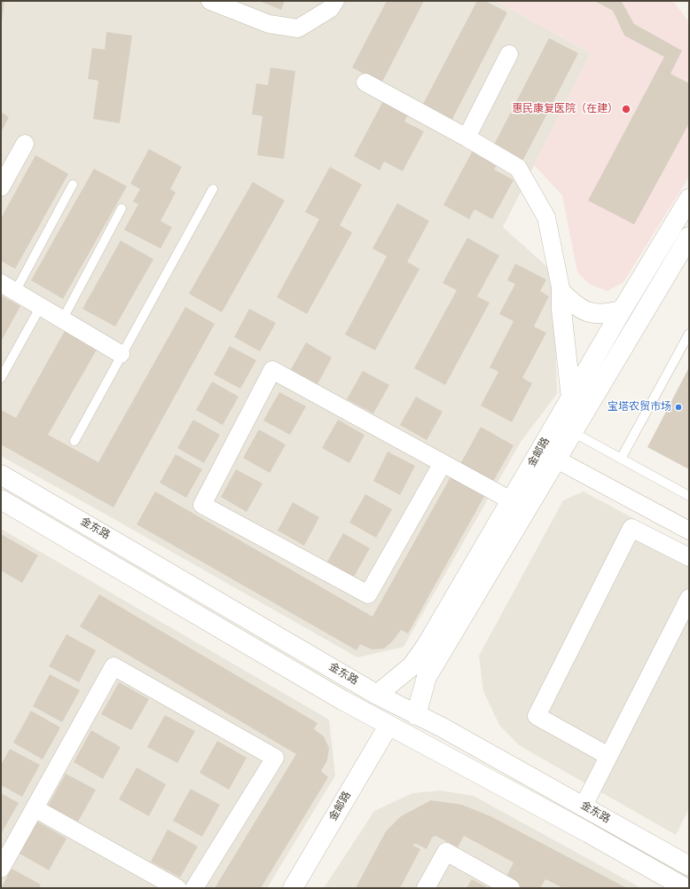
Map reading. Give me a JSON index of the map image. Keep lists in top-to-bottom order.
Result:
{
  "streets": {
    "street": ["金邮路", "金东路"]
  },
  "crossings": [
    ["金邮路", "金东路"]
  ],
  "places": ["惠民康复医院（在建）", "宝塔农贸市场"]
}
